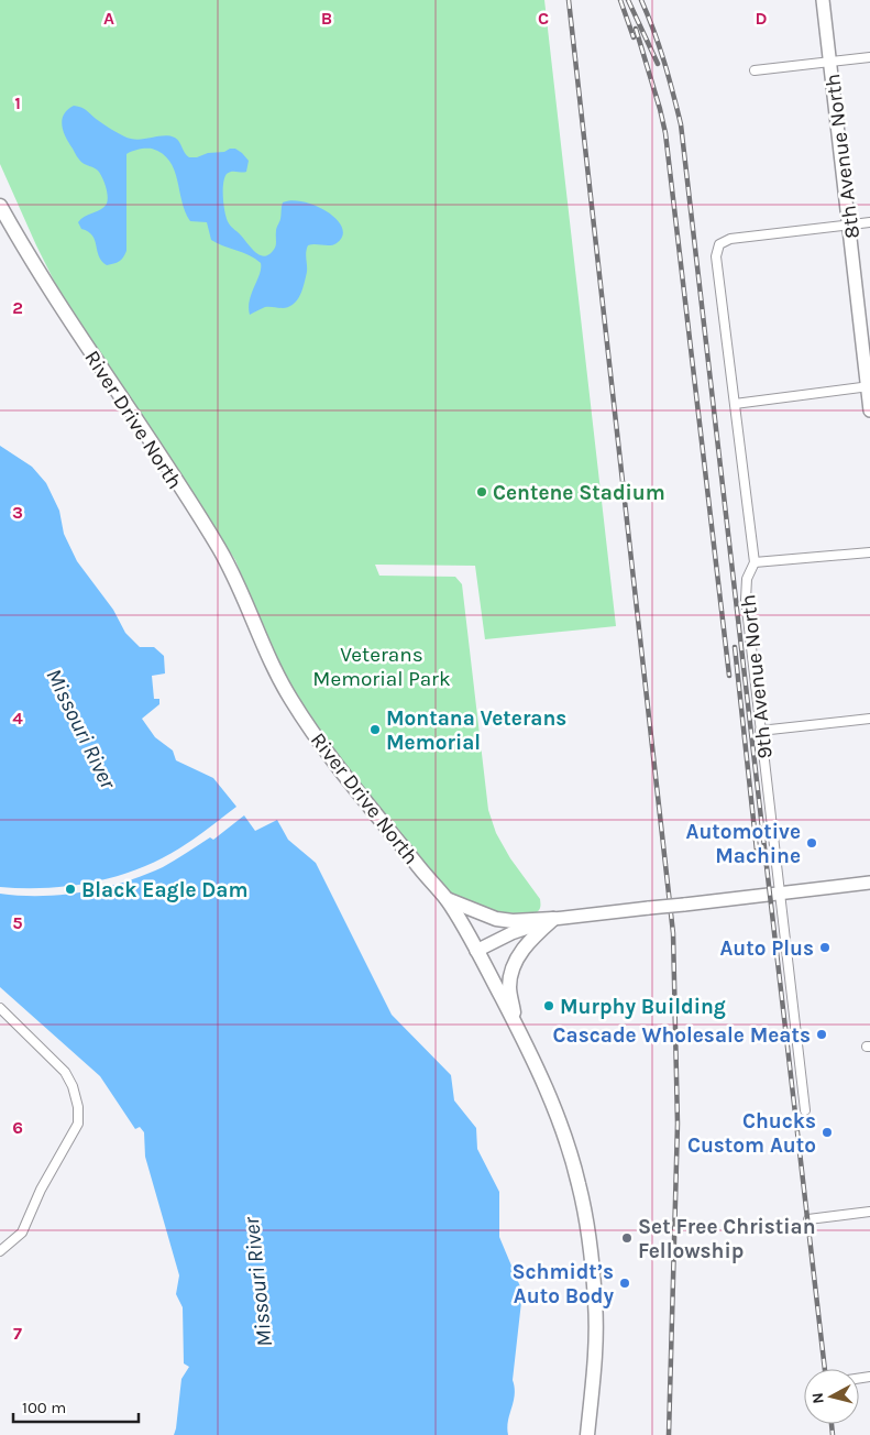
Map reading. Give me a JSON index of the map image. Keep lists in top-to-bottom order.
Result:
{
  "streets": {
    "main road": ["River Drive North"],
    "street": ["8th Avenue North", "9th Avenue North"]
  },
  "crossings": [
    ["8th Avenue North", "9th Avenue North"]
  ],
  "water": ["Missouri River"],
  "parks": ["Veterans Memorial Park"],
  "places": [
    "Centene Stadium",
    "Montana Veterans Memorial",
    "Automotive Machine",
    "Black Eagle Dam",
    "Auto Plus",
    "Murphy Building",
    "Cascade Wholesale Meats",
    "Chucks Custom Auto",
    "Set Free Christian Fellowship",
    "Schmidt’s Auto Body"
  ],
  "scale_bar": "100 m",
  "north": "left",
  "grid": {
    "columns": [
      "A",
      "B",
      "C",
      "D"
    ],
    "rows": [
      "1",
      "2",
      "3",
      "4",
      "5",
      "6",
      "7"
    ]
  }
}
